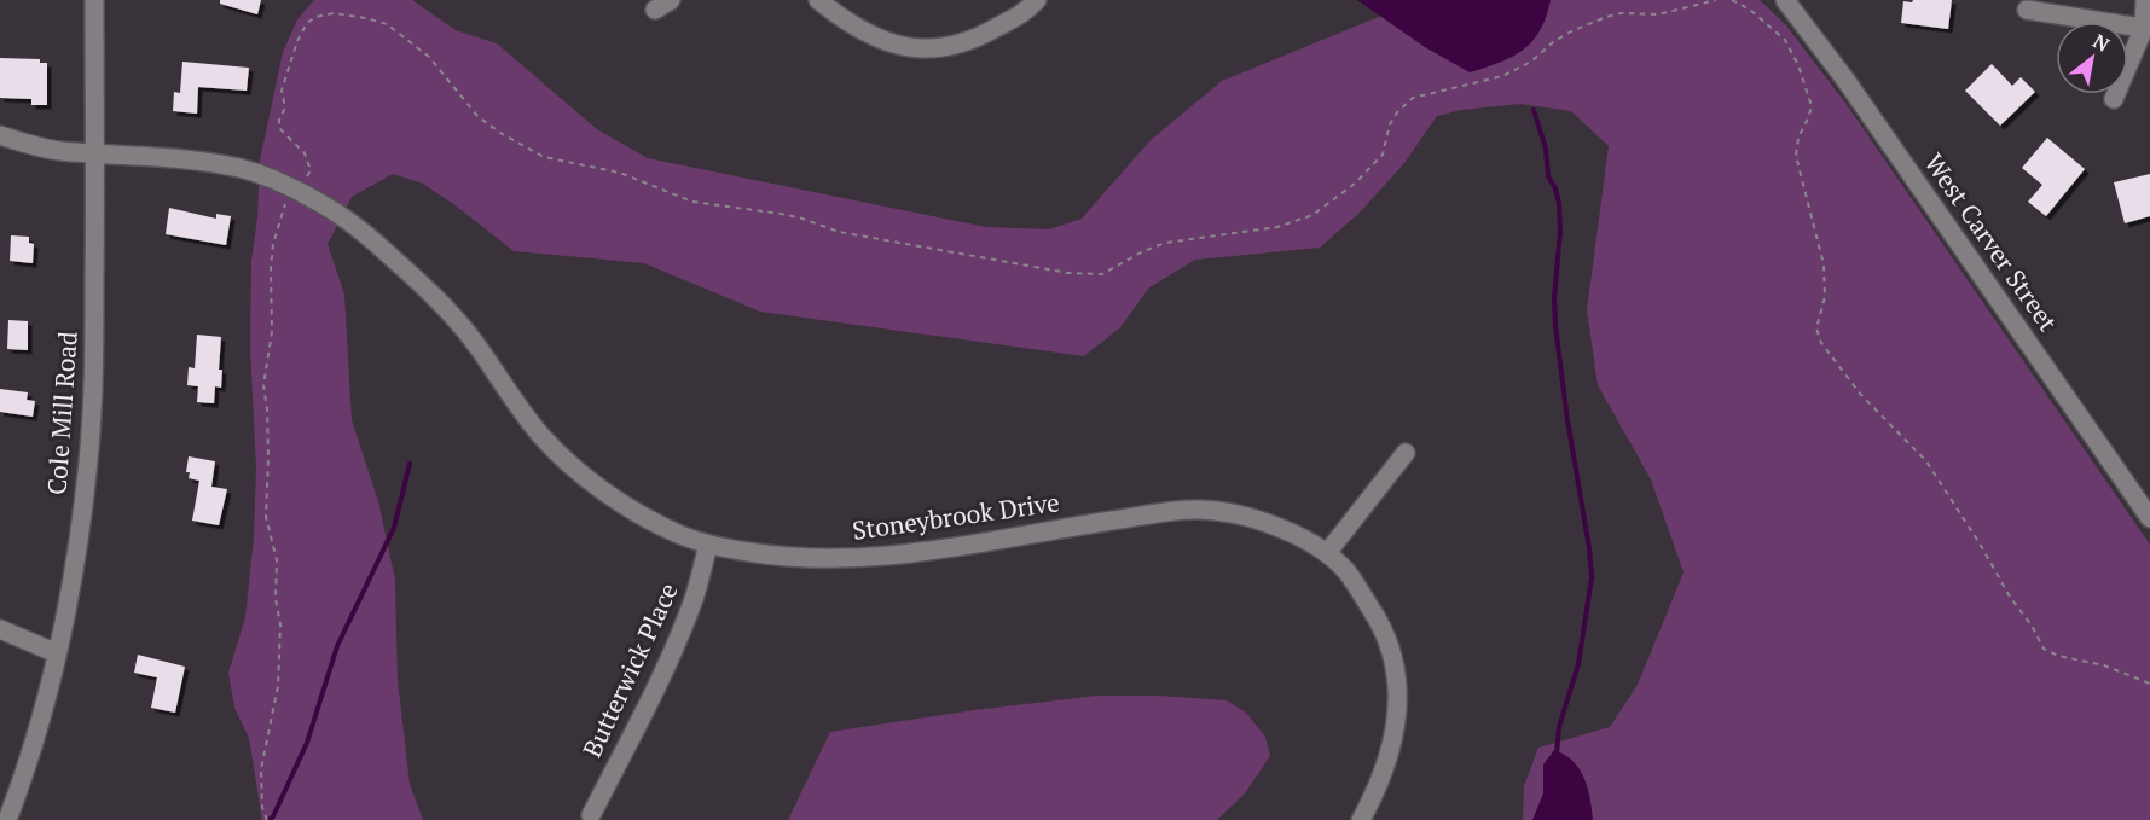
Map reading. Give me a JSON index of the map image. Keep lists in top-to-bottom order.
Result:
{
  "streets": {
    "street": [
      "West Carver Street",
      "Cole Mill Road",
      "Stoneybrook Drive",
      "Butterwick Place"
    ]
  },
  "crossings": [
    ["Cole Mill Road", "Stoneybrook Drive"],
    ["Stoneybrook Drive", "Butterwick Place"]
  ],
  "north": "top right"
}
